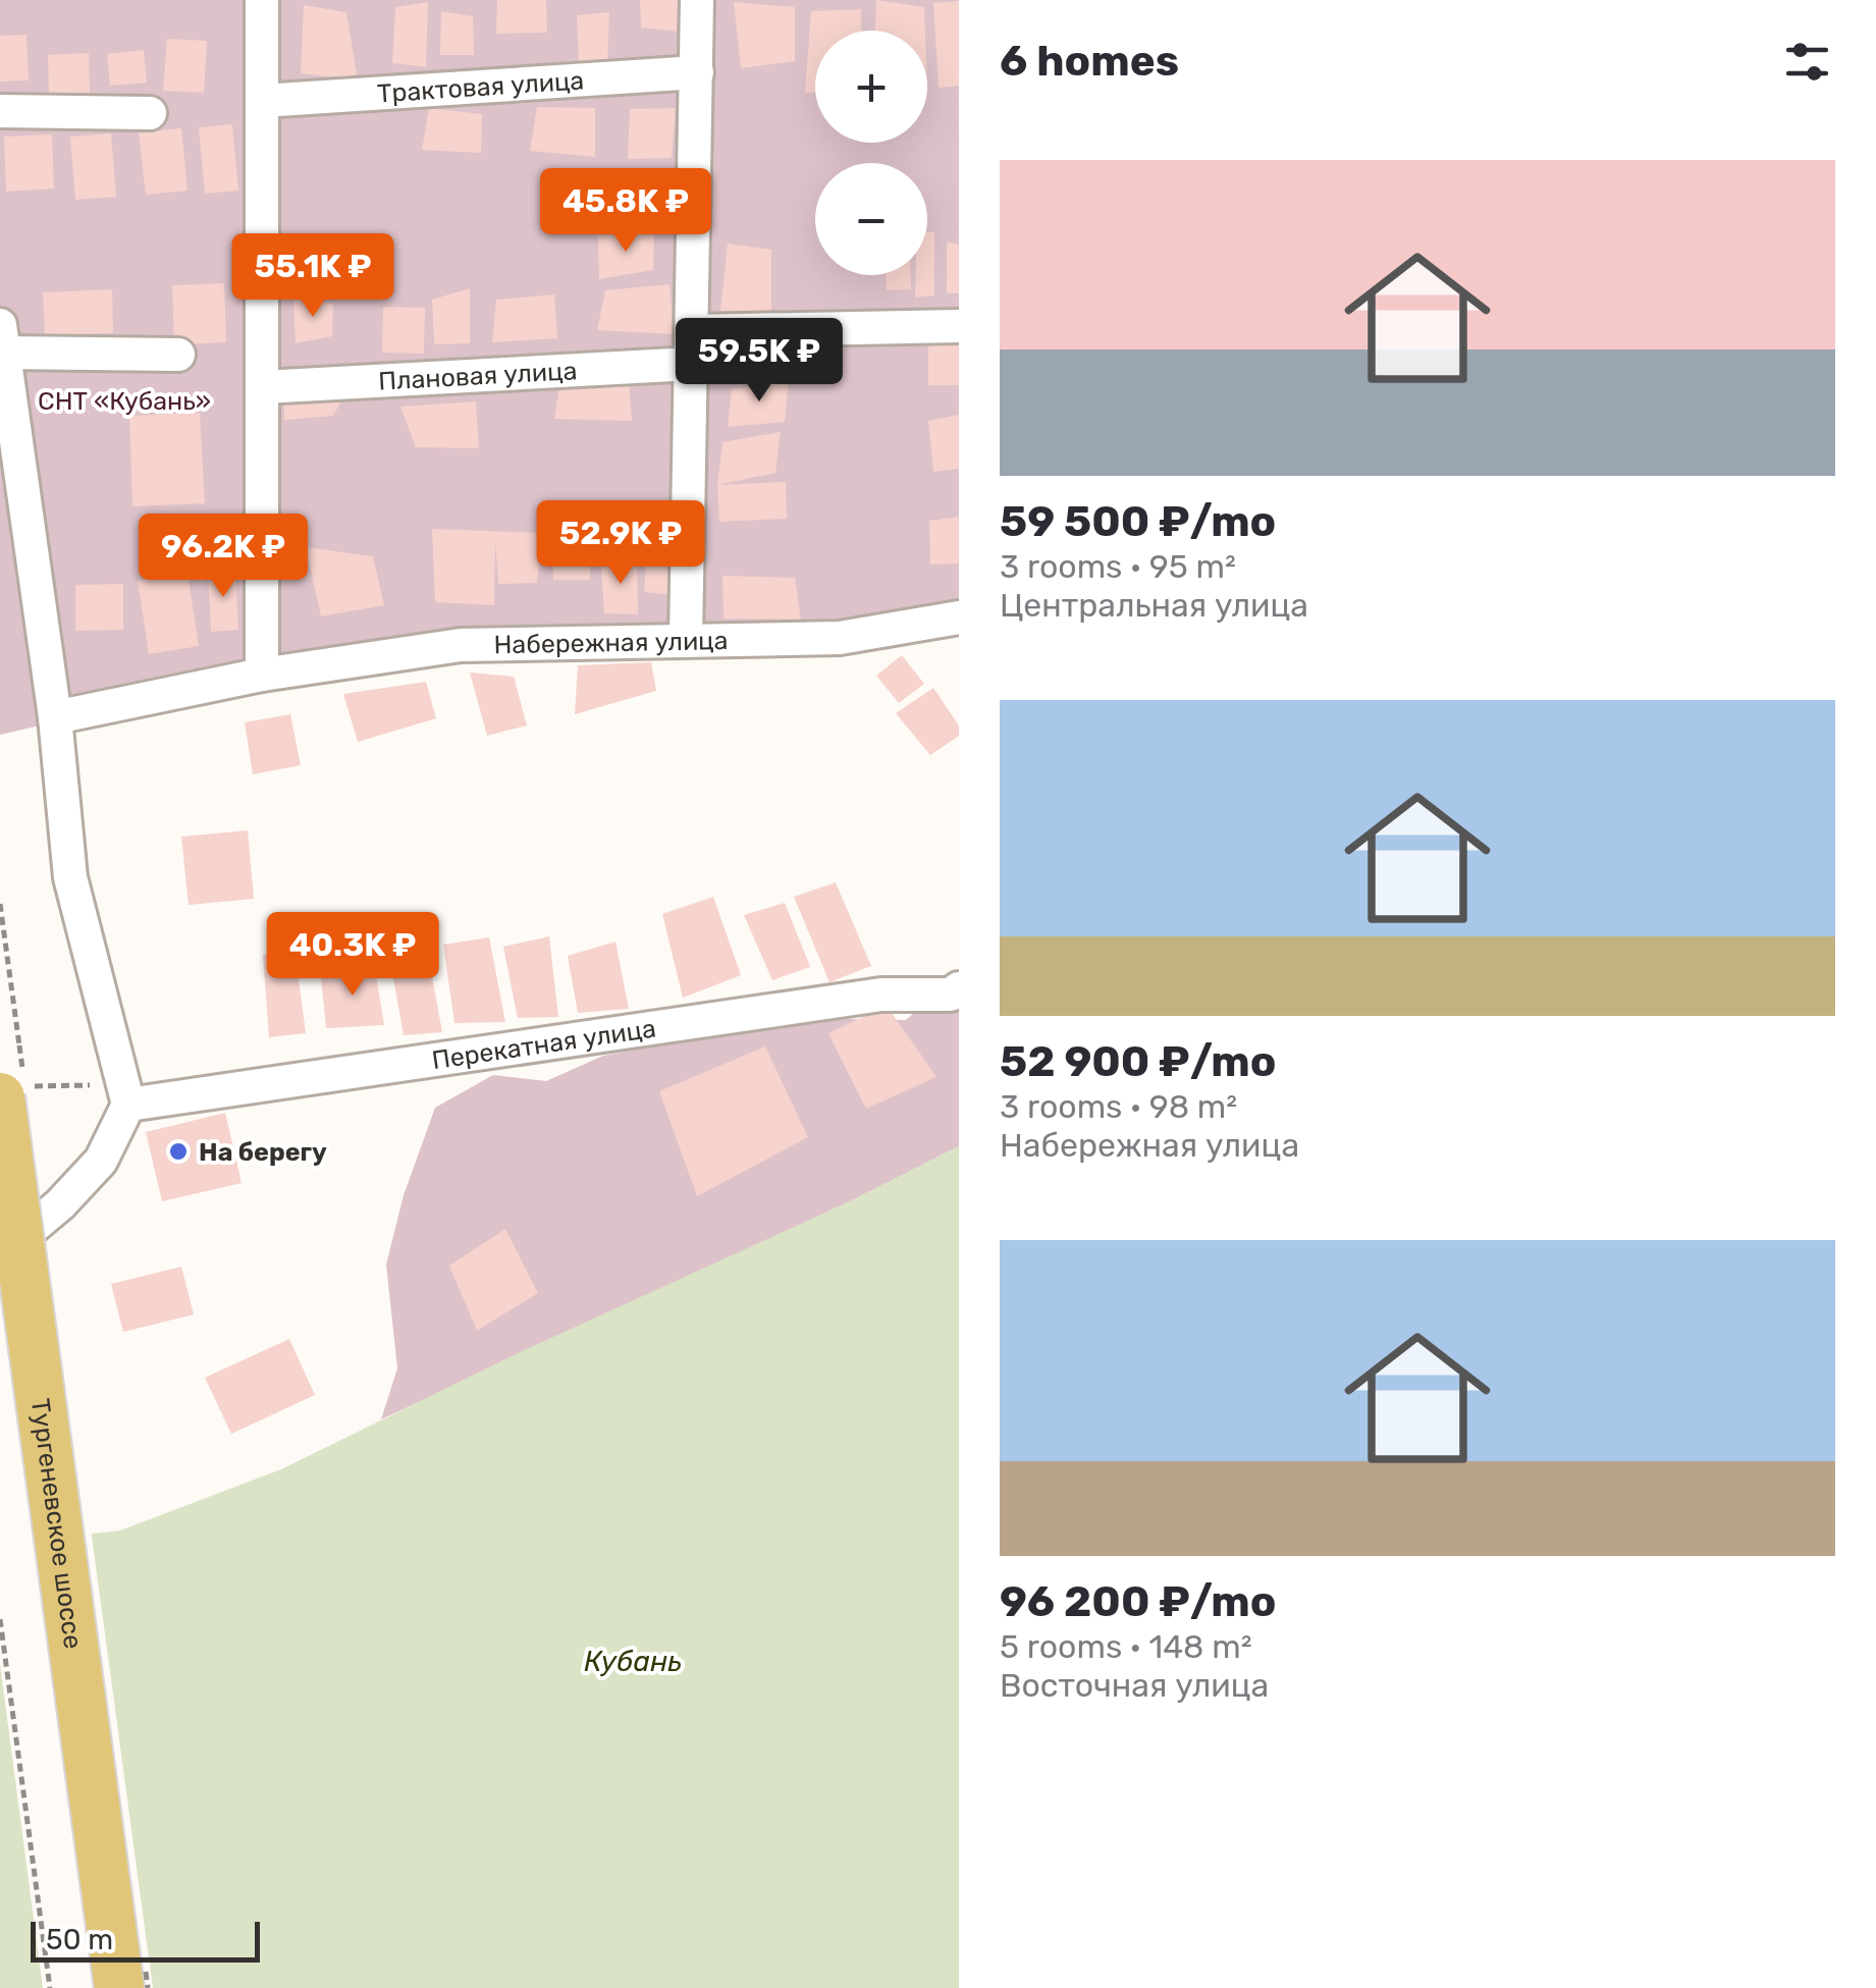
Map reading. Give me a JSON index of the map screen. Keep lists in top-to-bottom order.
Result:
{
  "streets": {
    "highway": ["Тургеневское шоссе"],
    "street": [
      "Трактовая улица",
      "Плановая улица",
      "Набережная улица",
      "Перекатная улица"
    ]
  },
  "water": ["Кубань"],
  "parks": ["СНТ «Кубань»"],
  "places": ["На берегу"],
  "scale_bar": "50 m",
  "page": {
    "heading": "6 homes",
    "map_buttons": ["+", "−"],
    "list": [
      {
        "name": "59 500 ₽/mo",
        "note": "3 rooms · 95 m² · Центральная улица"
      },
      {
        "name": "52 900 ₽/mo",
        "note": "3 rooms · 98 m² · Набережная улица"
      },
      {
        "name": "96 200 ₽/mo",
        "note": "5 rooms · 148 m² · Восточная улица"
      }
    ],
    "price": [
      "45.8K ₽",
      "55.1K ₽",
      "59.5K ₽",
      "52.9K ₽",
      "96.2K ₽",
      "40.3K ₽"
    ],
    "scale": "50 m"
  }
}
